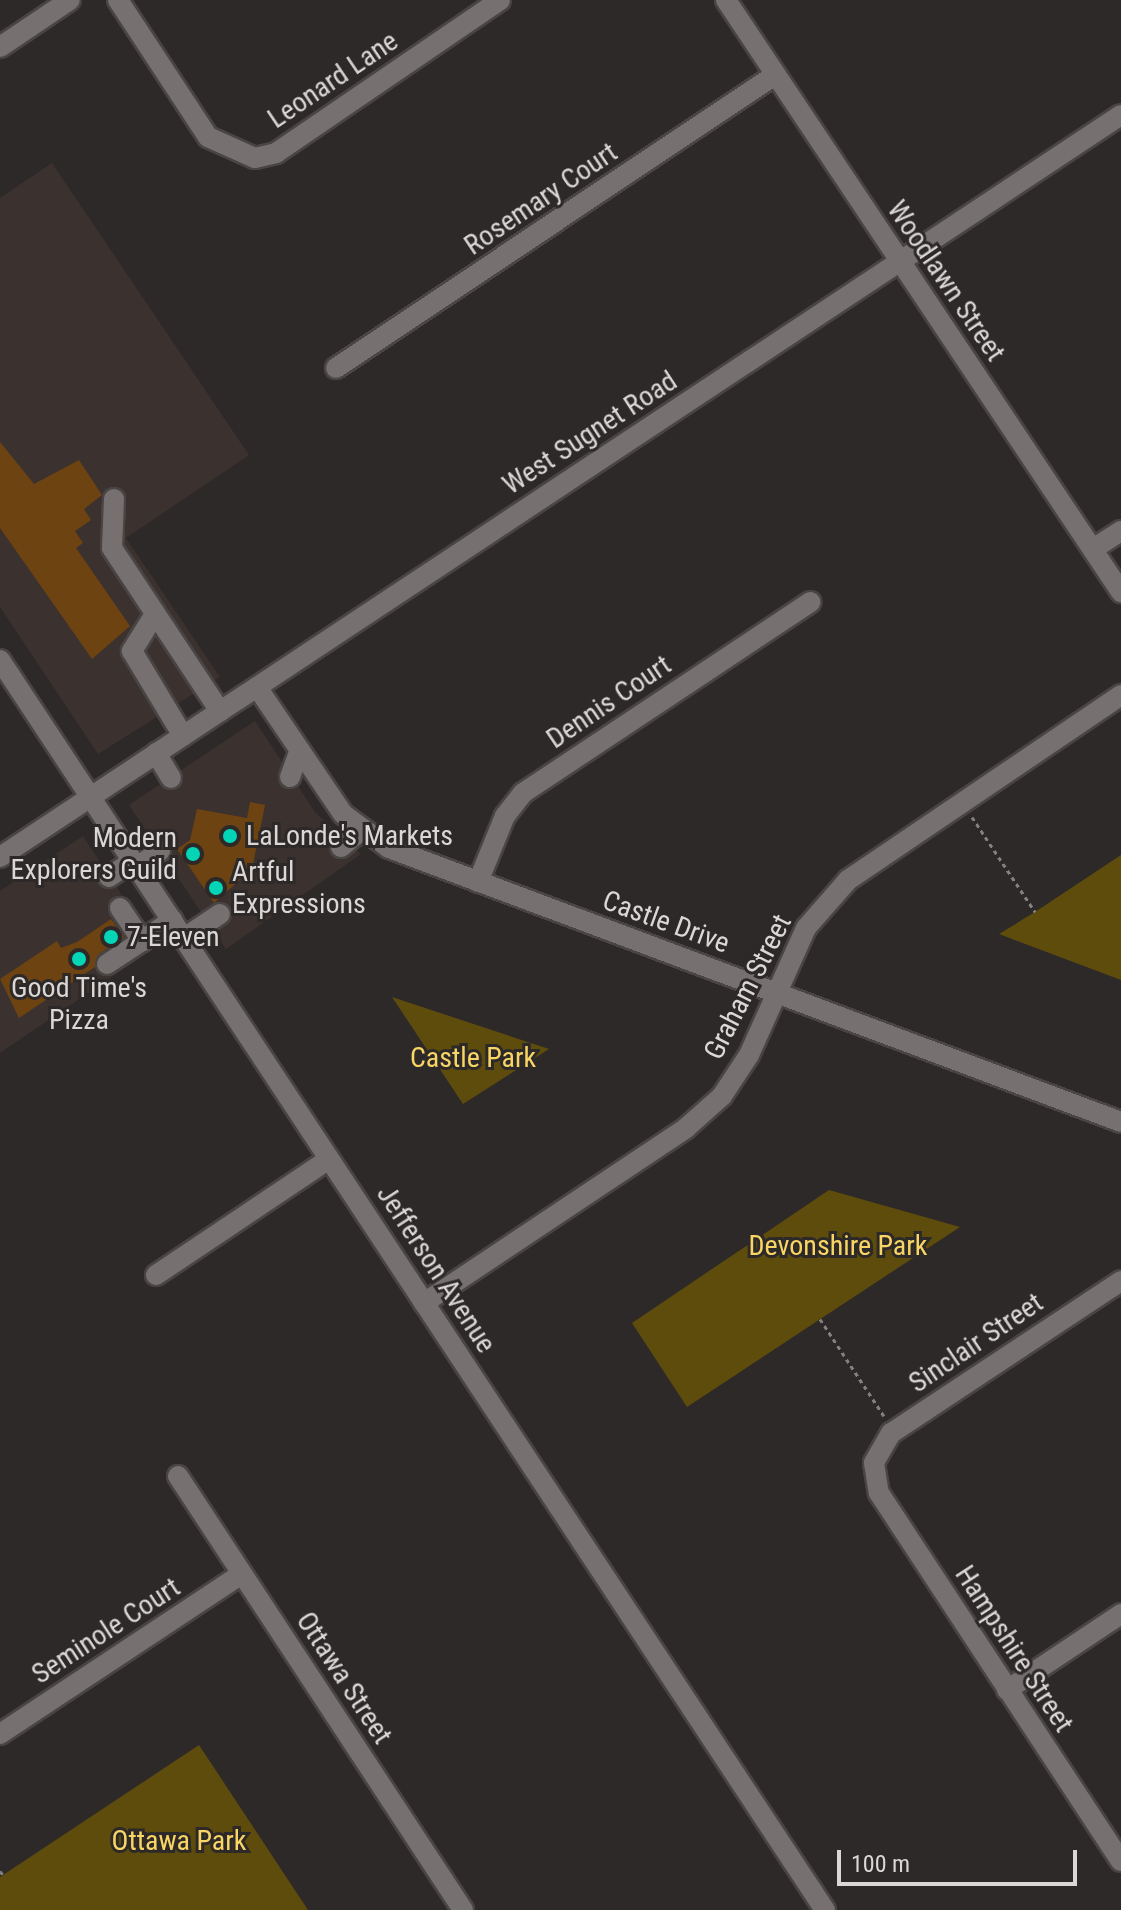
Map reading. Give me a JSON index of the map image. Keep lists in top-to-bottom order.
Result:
{
  "streets": {
    "street": [
      "Leonard Lane",
      "Rosemary Court",
      "Woodlawn Street",
      "West Sugnet Road",
      "Dennis Court",
      "Castle Drive",
      "Graham Street",
      "Jefferson Avenue",
      "Sinclair Street",
      "Seminole Court",
      "Hampshire Street",
      "Ottawa Street"
    ]
  },
  "crossings": [
    ["Rosemary Court", "Woodlawn Street"],
    ["Woodlawn Street", "West Sugnet Road"],
    ["West Sugnet Road", "Castle Drive"],
    ["West Sugnet Road", "Jefferson Avenue"],
    ["Dennis Court", "Castle Drive"],
    ["Castle Drive", "Graham Street"],
    ["Graham Street", "Jefferson Avenue"],
    ["Sinclair Street", "Hampshire Street"],
    ["Seminole Court", "Ottawa Street"]
  ],
  "parks": ["Castle Park", "Devonshire Park", "Ottawa Park"],
  "places": [
    "LaLonde's Markets",
    "Modern Explorers Guild",
    "Artful Expressions",
    "7-Eleven",
    "Good Time's Pizza"
  ],
  "scale_bar": "100 m"
}
